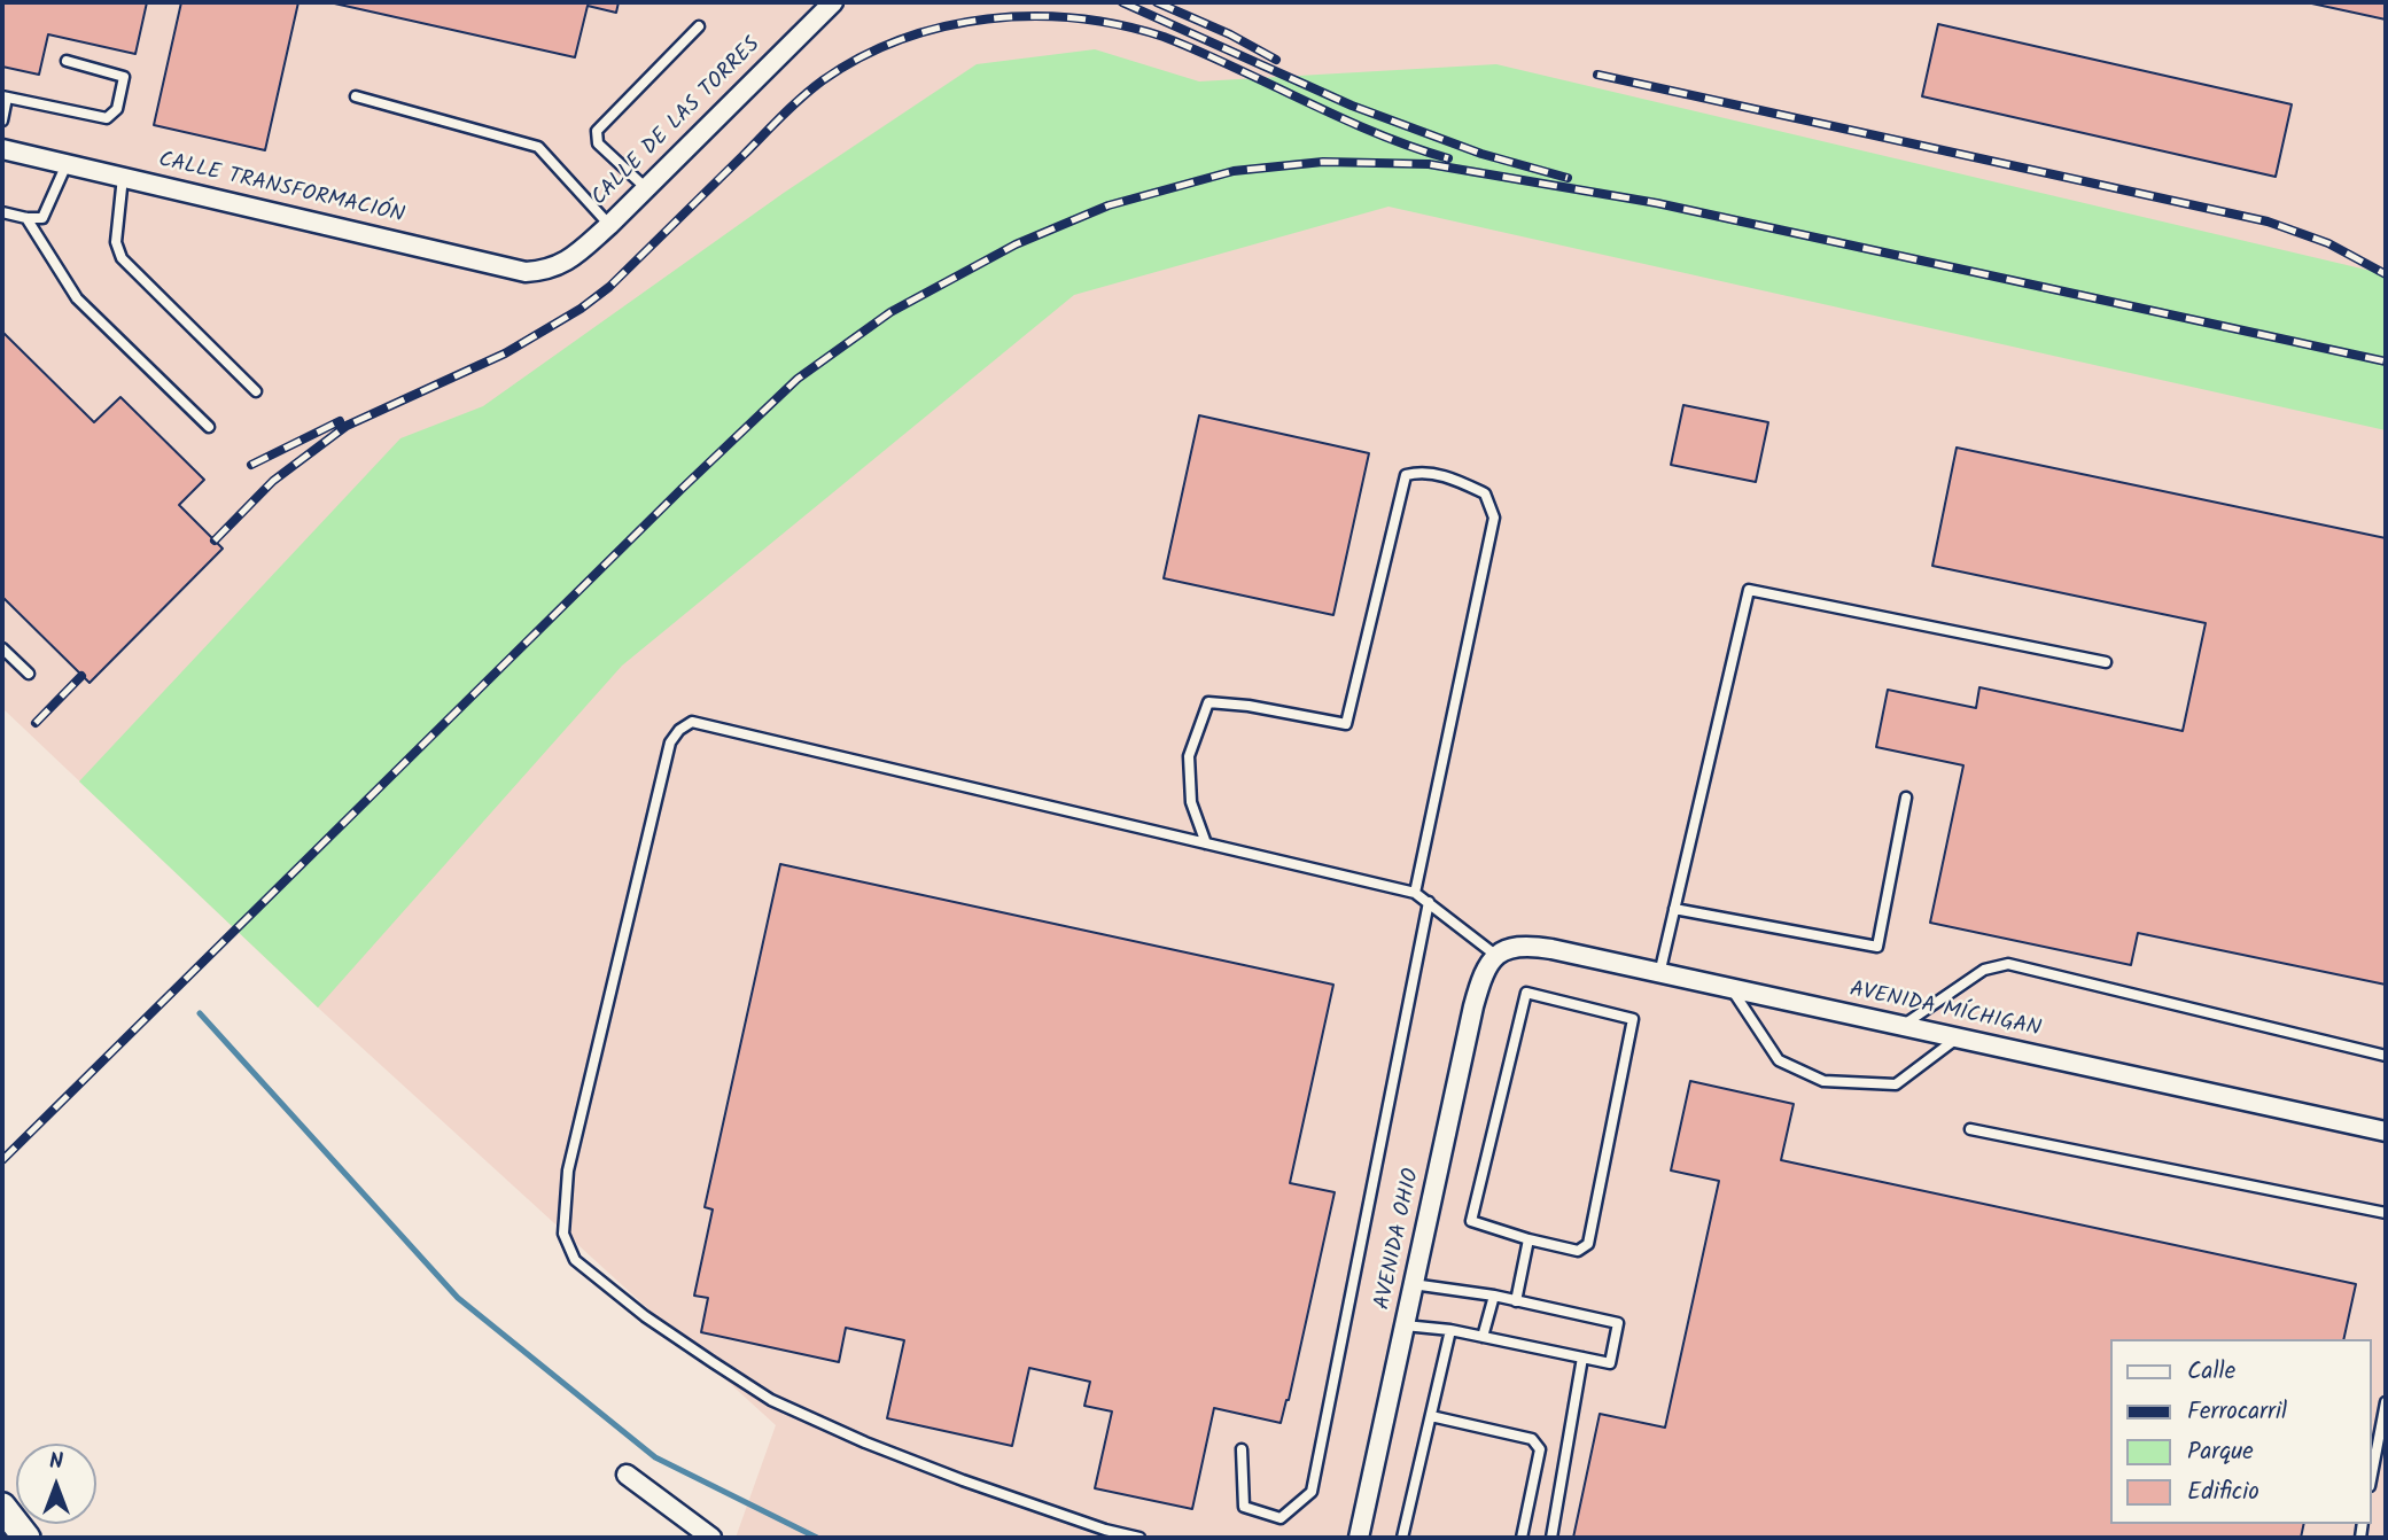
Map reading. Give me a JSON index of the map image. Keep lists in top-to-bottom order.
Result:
{
  "streets": {
    "street": [
      "CALLE DE LAS TORRES",
      "CALLE TRANSFORMACIÓN",
      "AVENIDA MÍCHIGAN",
      "AVENIDA OHIO"
    ]
  },
  "crossings": [
    ["CALLE DE LAS TORRES", "CALLE TRANSFORMACIÓN"],
    ["AVENIDA MÍCHIGAN", "AVENIDA OHIO"]
  ],
  "legend": [
    "Calle",
    "Ferrocarril",
    "Parque",
    "Edificio"
  ],
  "north": "top"
}
